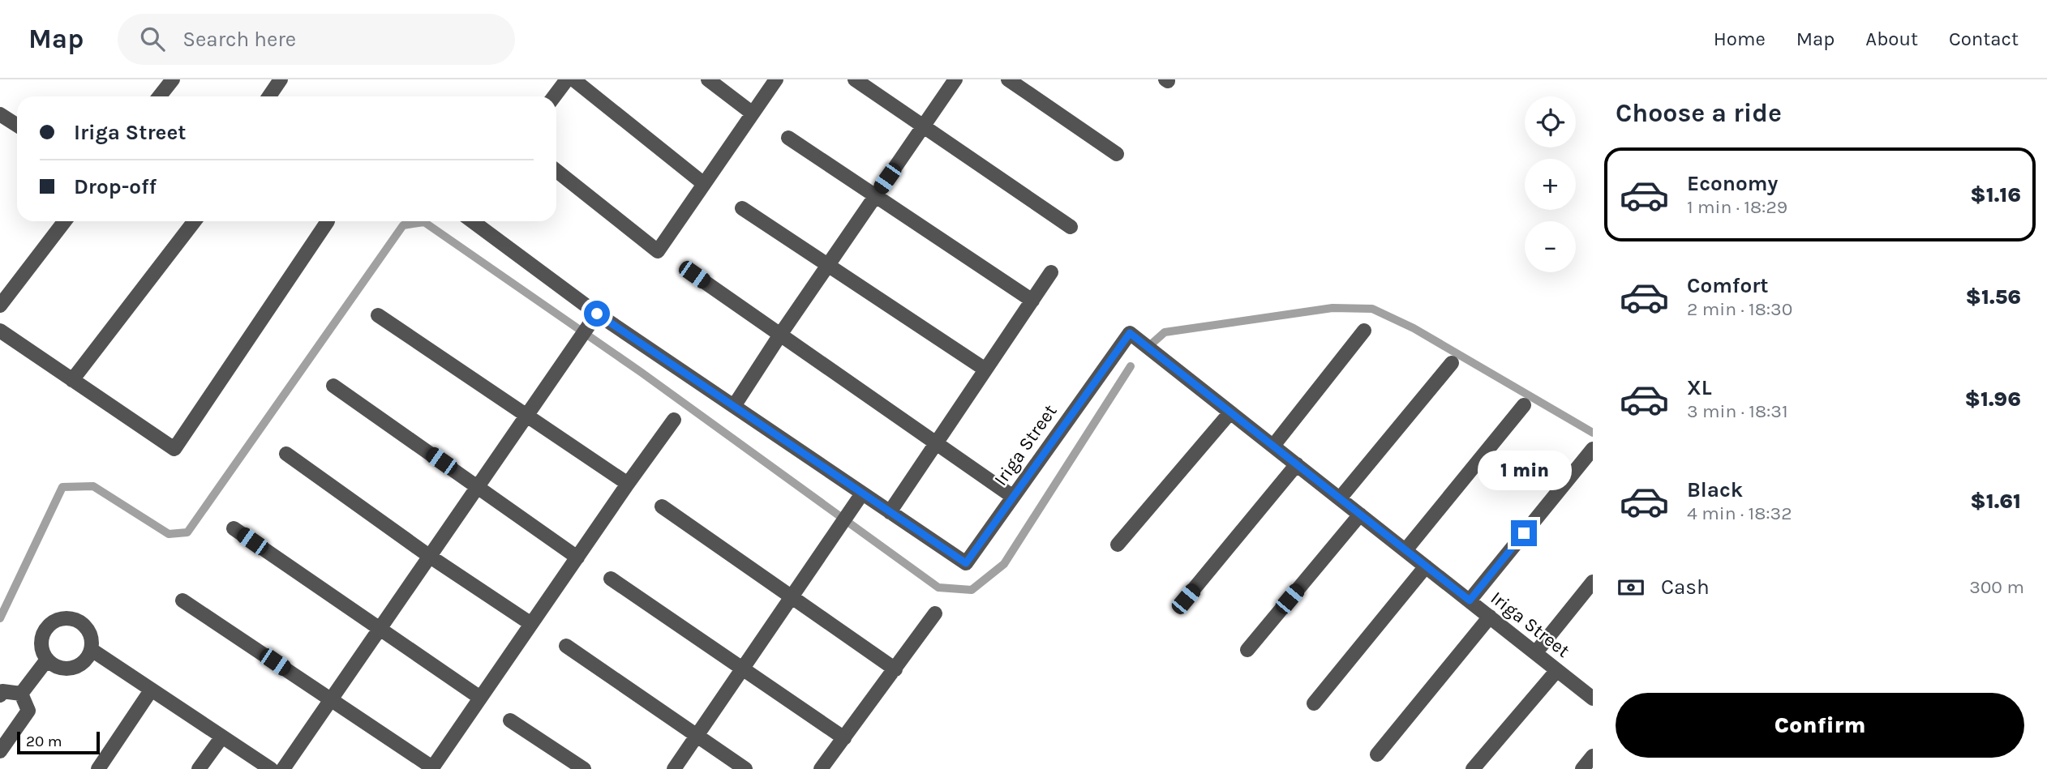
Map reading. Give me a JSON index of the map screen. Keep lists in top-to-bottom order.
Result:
{
  "streets": {
    "street": ["Iriga Street"]
  },
  "scale_bar": "20 m",
  "page": {
    "header": "Map",
    "search": "Search here",
    "nav": [
      "Home",
      "Map",
      "About",
      "Contact"
    ],
    "heading": "Choose a ride",
    "map_buttons": ["+", "−"],
    "banner": ["Iriga Street", "Drop-off"],
    "list": [
      {
        "name": "Economy",
        "note": "1 min · 18:29",
        "value": "$1.16"
      },
      {
        "name": "Comfort",
        "note": "2 min · 18:30",
        "value": "$1.56"
      },
      {
        "name": "XL",
        "note": "3 min · 18:31",
        "value": "$1.96"
      },
      {
        "name": "Black",
        "note": "4 min · 18:32",
        "value": "$1.61"
      }
    ],
    "bubble": "1 min",
    "pay": ["Cash", "300 m"],
    "buttons": "Confirm",
    "scale": "20 m"
  }
}
